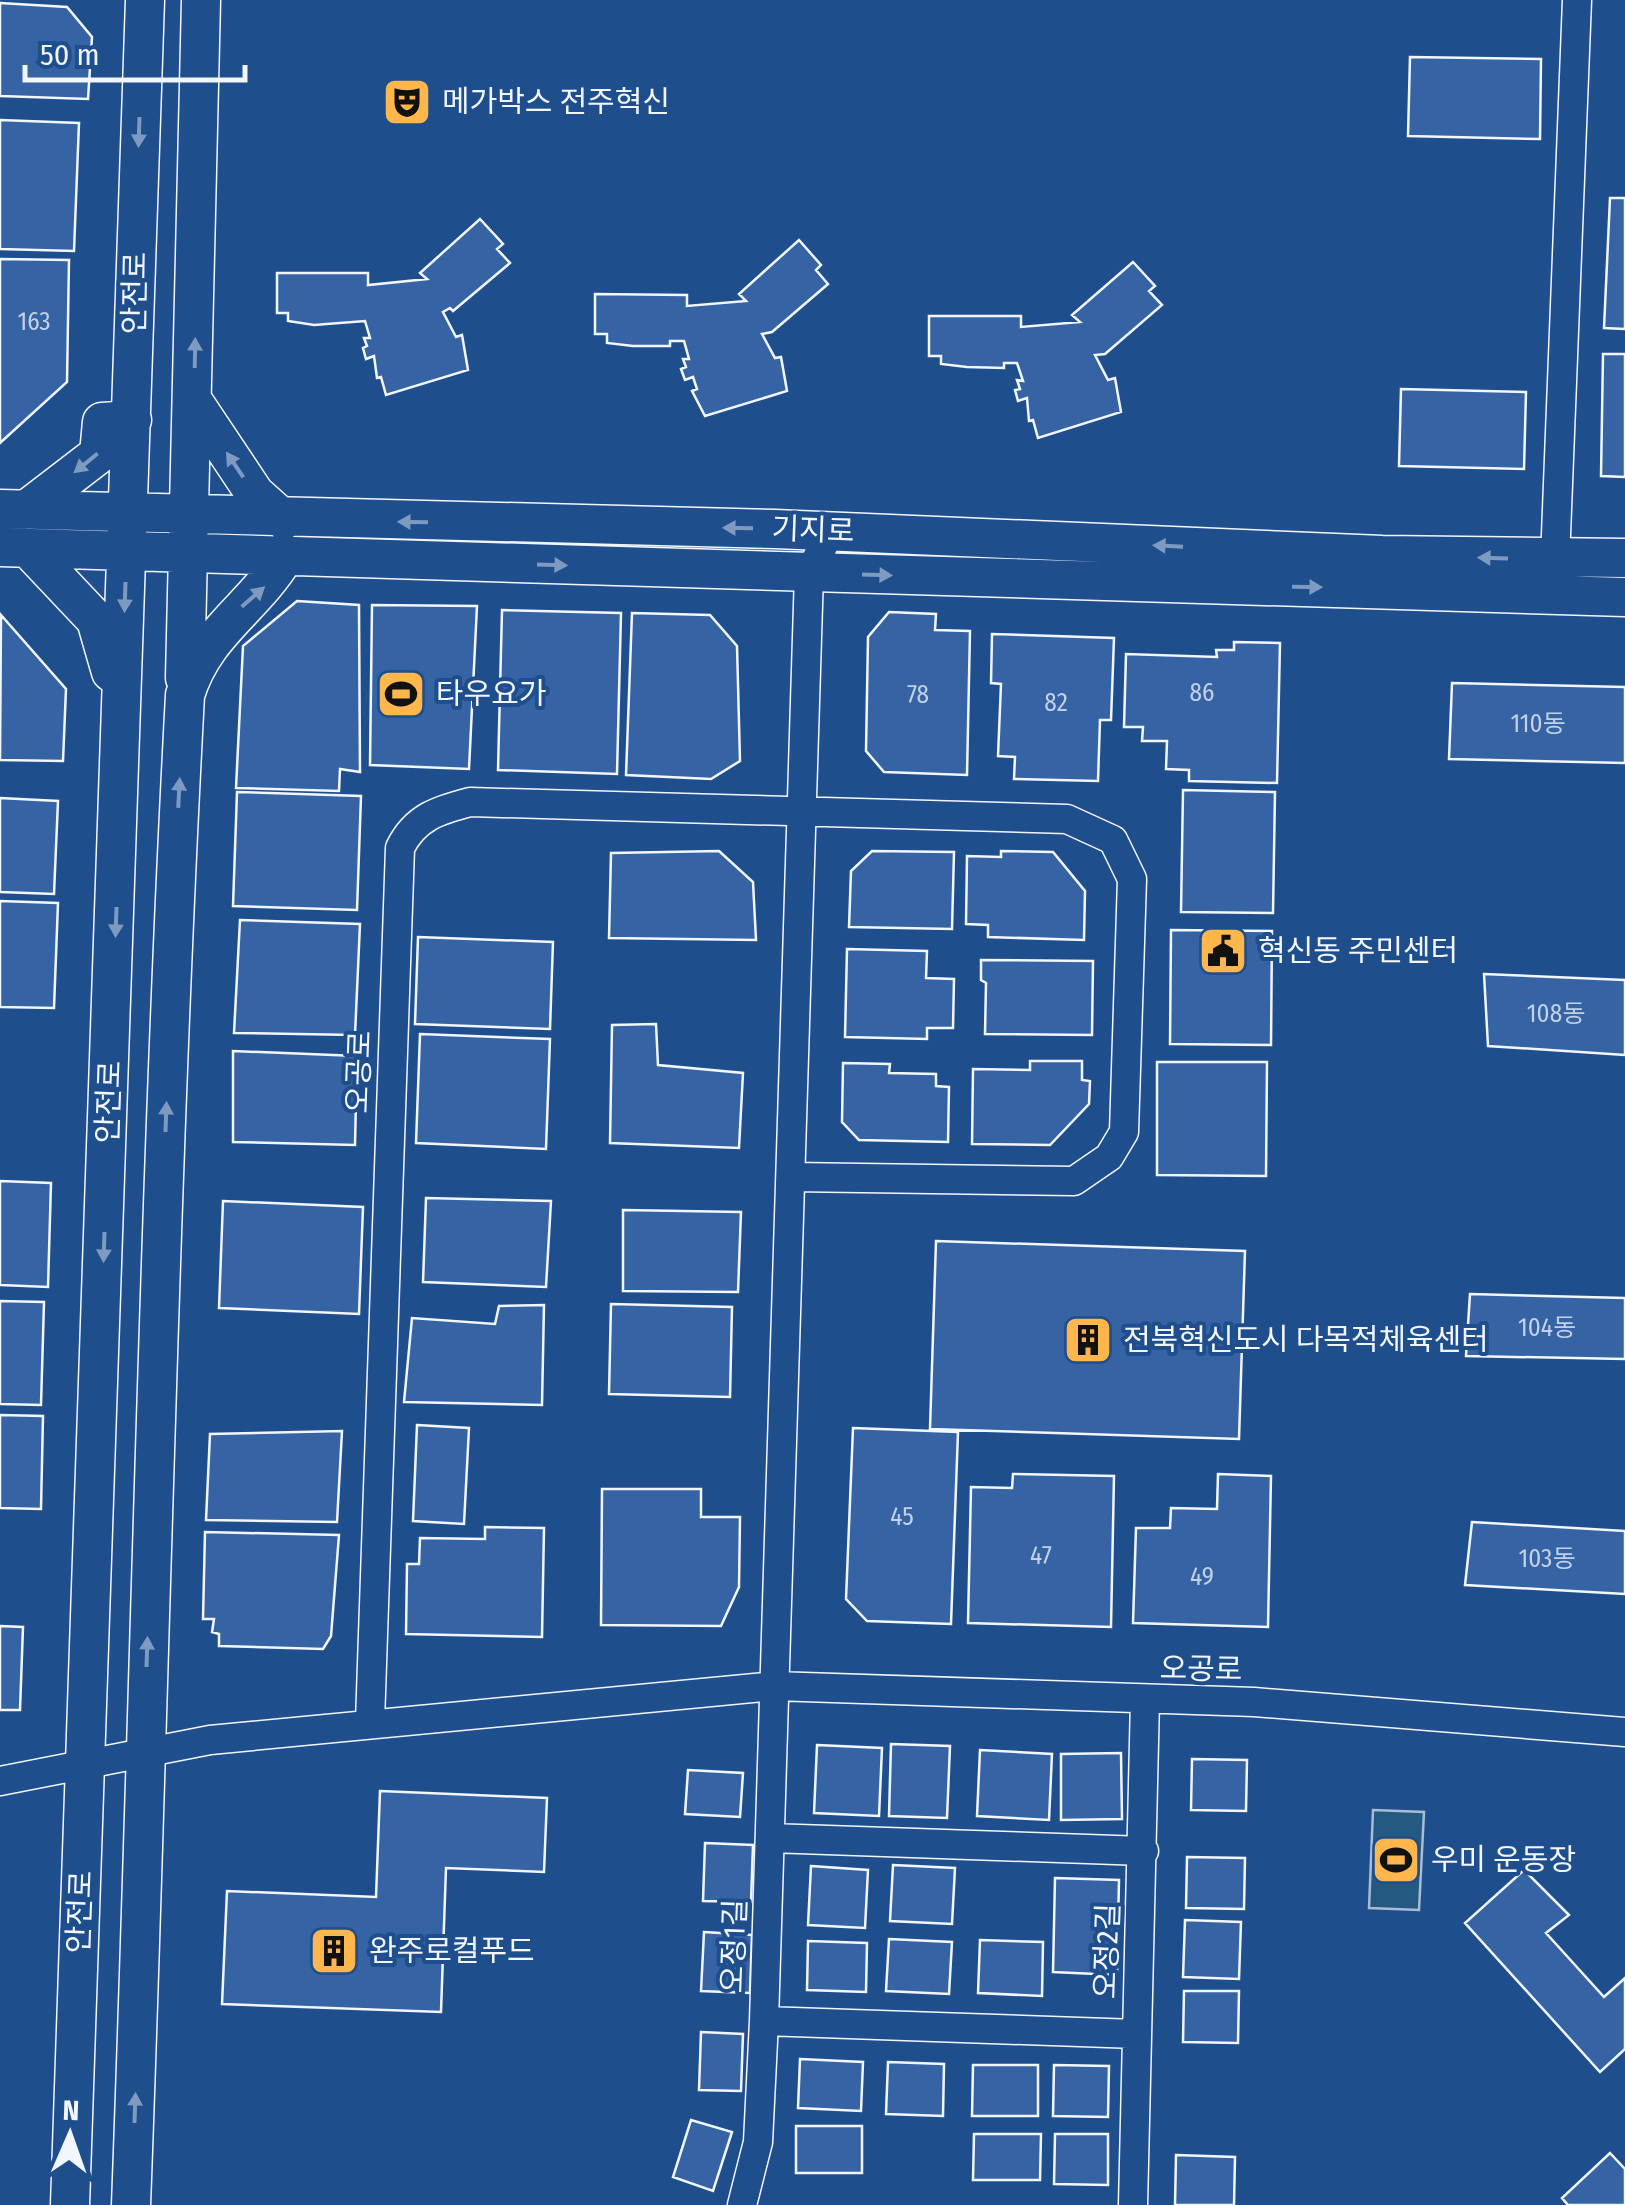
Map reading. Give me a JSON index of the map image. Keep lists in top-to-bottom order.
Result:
{
  "streets": {
    "street": [
      "안전로",
      "기지로",
      "오공로",
      "오정1길",
      "오정2길"
    ]
  },
  "crossings": [
    ["안전로", "기지로"],
    ["안전로", "오공로"],
    ["오공로", "오정1길"],
    ["오공로", "오정2길"]
  ],
  "places": {
    "theatre": ["메가박스 전주혁신"],
    "sports": ["타우요가", "우미 운동장"],
    "public building": ["혁신동 주민센터"],
    "building": ["전북혁신도시 다목적체육센터", "완주로컬푸드"]
  },
  "house_numbers": [
    "163",
    "86",
    "78",
    "82",
    "110동",
    "108동",
    "104동",
    "45",
    "47",
    "103동",
    "49"
  ],
  "scale_bar": "50 m",
  "north": "top"
}
